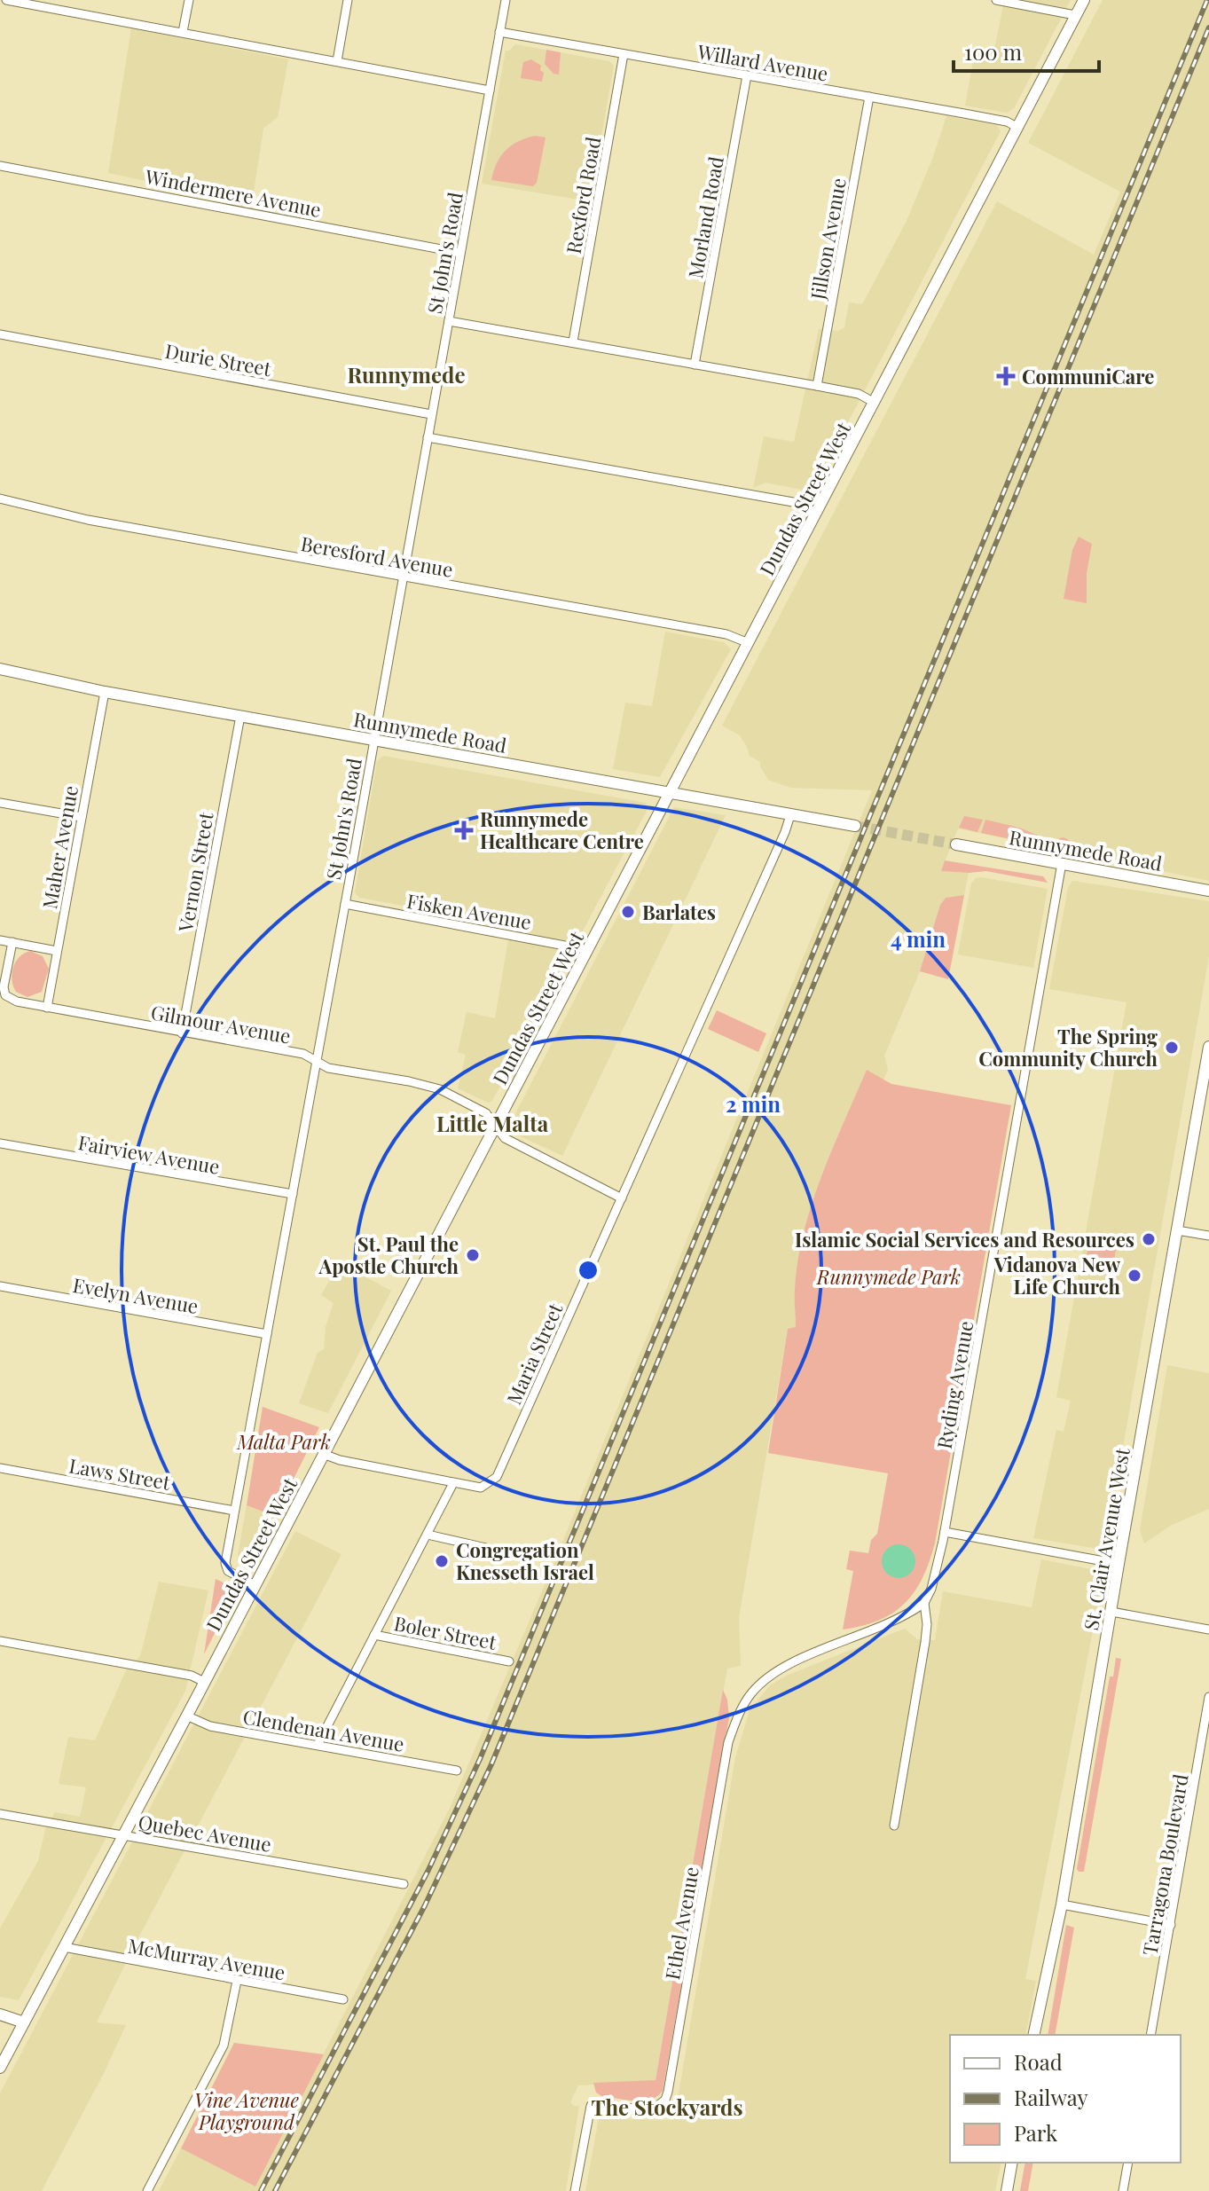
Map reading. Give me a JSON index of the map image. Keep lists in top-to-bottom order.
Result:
{
  "streets": {
    "main road": ["Dundas Street West", "Runnymede Road", "St. Clair Avenue West"],
    "street": [
      "Willard Avenue",
      "Windermere Avenue",
      "Rexford Road",
      "Morland Road",
      "Jillson Avenue",
      "St John's Road",
      "Durie Street",
      "Beresford Avenue",
      "Maher Avenue",
      "Vernon Street",
      "Fisken Avenue",
      "Gilmour Avenue",
      "Fairview Avenue",
      "Evelyn Avenue",
      "Maria Street",
      "Ryding Avenue",
      "Laws Street",
      "Boler Street",
      "Clendenan Avenue",
      "Quebec Avenue",
      "Tarragona Boulevard",
      "Ethel Avenue",
      "McMurray Avenue"
    ]
  },
  "crossings": [
    ["Willard Avenue", "Rexford Road"],
    ["Willard Avenue", "Morland Road"],
    ["Willard Avenue", "Jillson Avenue"],
    ["Willard Avenue", "St John's Road"],
    ["Willard Avenue", "Dundas Street West"],
    ["Windermere Avenue", "St John's Road"],
    ["St John's Road", "Durie Street"],
    ["St John's Road", "Dundas Street West"],
    ["St John's Road", "Beresford Avenue"],
    ["St John's Road", "Runnymede Road"],
    ["St John's Road", "Fisken Avenue"],
    ["St John's Road", "Gilmour Avenue"],
    ["St John's Road", "Fairview Avenue"],
    ["St John's Road", "Evelyn Avenue"],
    ["St John's Road", "Laws Street"],
    ["Dundas Street West", "Beresford Avenue"],
    ["Dundas Street West", "Runnymede Road"],
    ["Dundas Street West", "Fisken Avenue"],
    ["Dundas Street West", "Gilmour Avenue"],
    ["Dundas Street West", "Maria Street"],
    ["Dundas Street West", "Clendenan Avenue"],
    ["Dundas Street West", "Quebec Avenue"],
    ["Dundas Street West", "McMurray Avenue"],
    ["Runnymede Road", "Maher Avenue"],
    ["Runnymede Road", "Vernon Street"],
    ["Runnymede Road", "Maria Street"],
    ["Runnymede Road", "Ryding Avenue"],
    ["Maher Avenue", "Gilmour Avenue"],
    ["Vernon Street", "Gilmour Avenue"],
    ["Gilmour Avenue", "Maria Street"],
    ["Ryding Avenue", "Ethel Avenue"]
  ],
  "districts": ["Runnymede", "Little Malta", "The Stockyards"],
  "parks": ["Runnymede Park", "Malta Park", "Vine Avenue Playground"],
  "places": {
    "health": ["CommuniCare", "Runnymede Healthcare Centre"],
    "other": [
      "Barlates",
      "The Spring Community Church",
      "Islamic Social Services and Resources",
      "St. Paul the Apostle Church",
      "Vidanova New Life Church",
      "Congregation Knesseth Israel"
    ]
  },
  "legend": ["Road", "Railway", "Park"],
  "scale_bar": "100 m",
  "rings": ["4 min", "2 min"]
}
